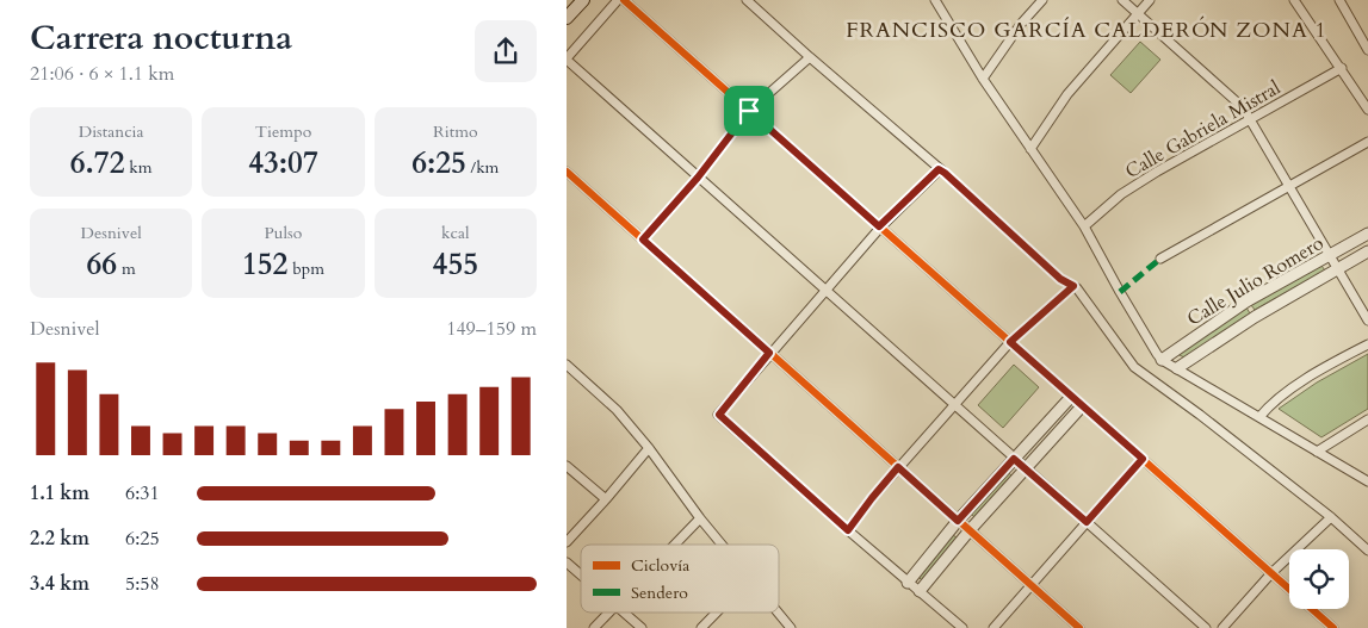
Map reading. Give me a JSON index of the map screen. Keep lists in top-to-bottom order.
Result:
{
  "streets": {
    "street": ["Calle Gabriela Mistral", "Calle Julio Romero"]
  },
  "districts": ["FRANCISCO GARCÍA CALDERÓN ZONA 1"],
  "legend": ["Ciclovía", "Sendero"],
  "page": {
    "heading": ["Carrera nocturna", "21:06 · 6 × 1.1 km"],
    "stats": [
      ["Distancia", "6.72 km"],
      ["Tiempo", "43:07"],
      ["Ritmo", "6:25 /km"],
      ["Desnivel", "66 m"],
      ["Pulso", "152 bpm"],
      ["kcal", "455"]
    ],
    "chart": ["Desnivel", "149–159 m"],
    "list": [
      {
        "name": "1.1 km",
        "note": "6:31"
      },
      {
        "name": "2.2 km",
        "note": "6:25"
      },
      {
        "name": "3.4 km",
        "note": "5:58"
      }
    ]
  }
}
